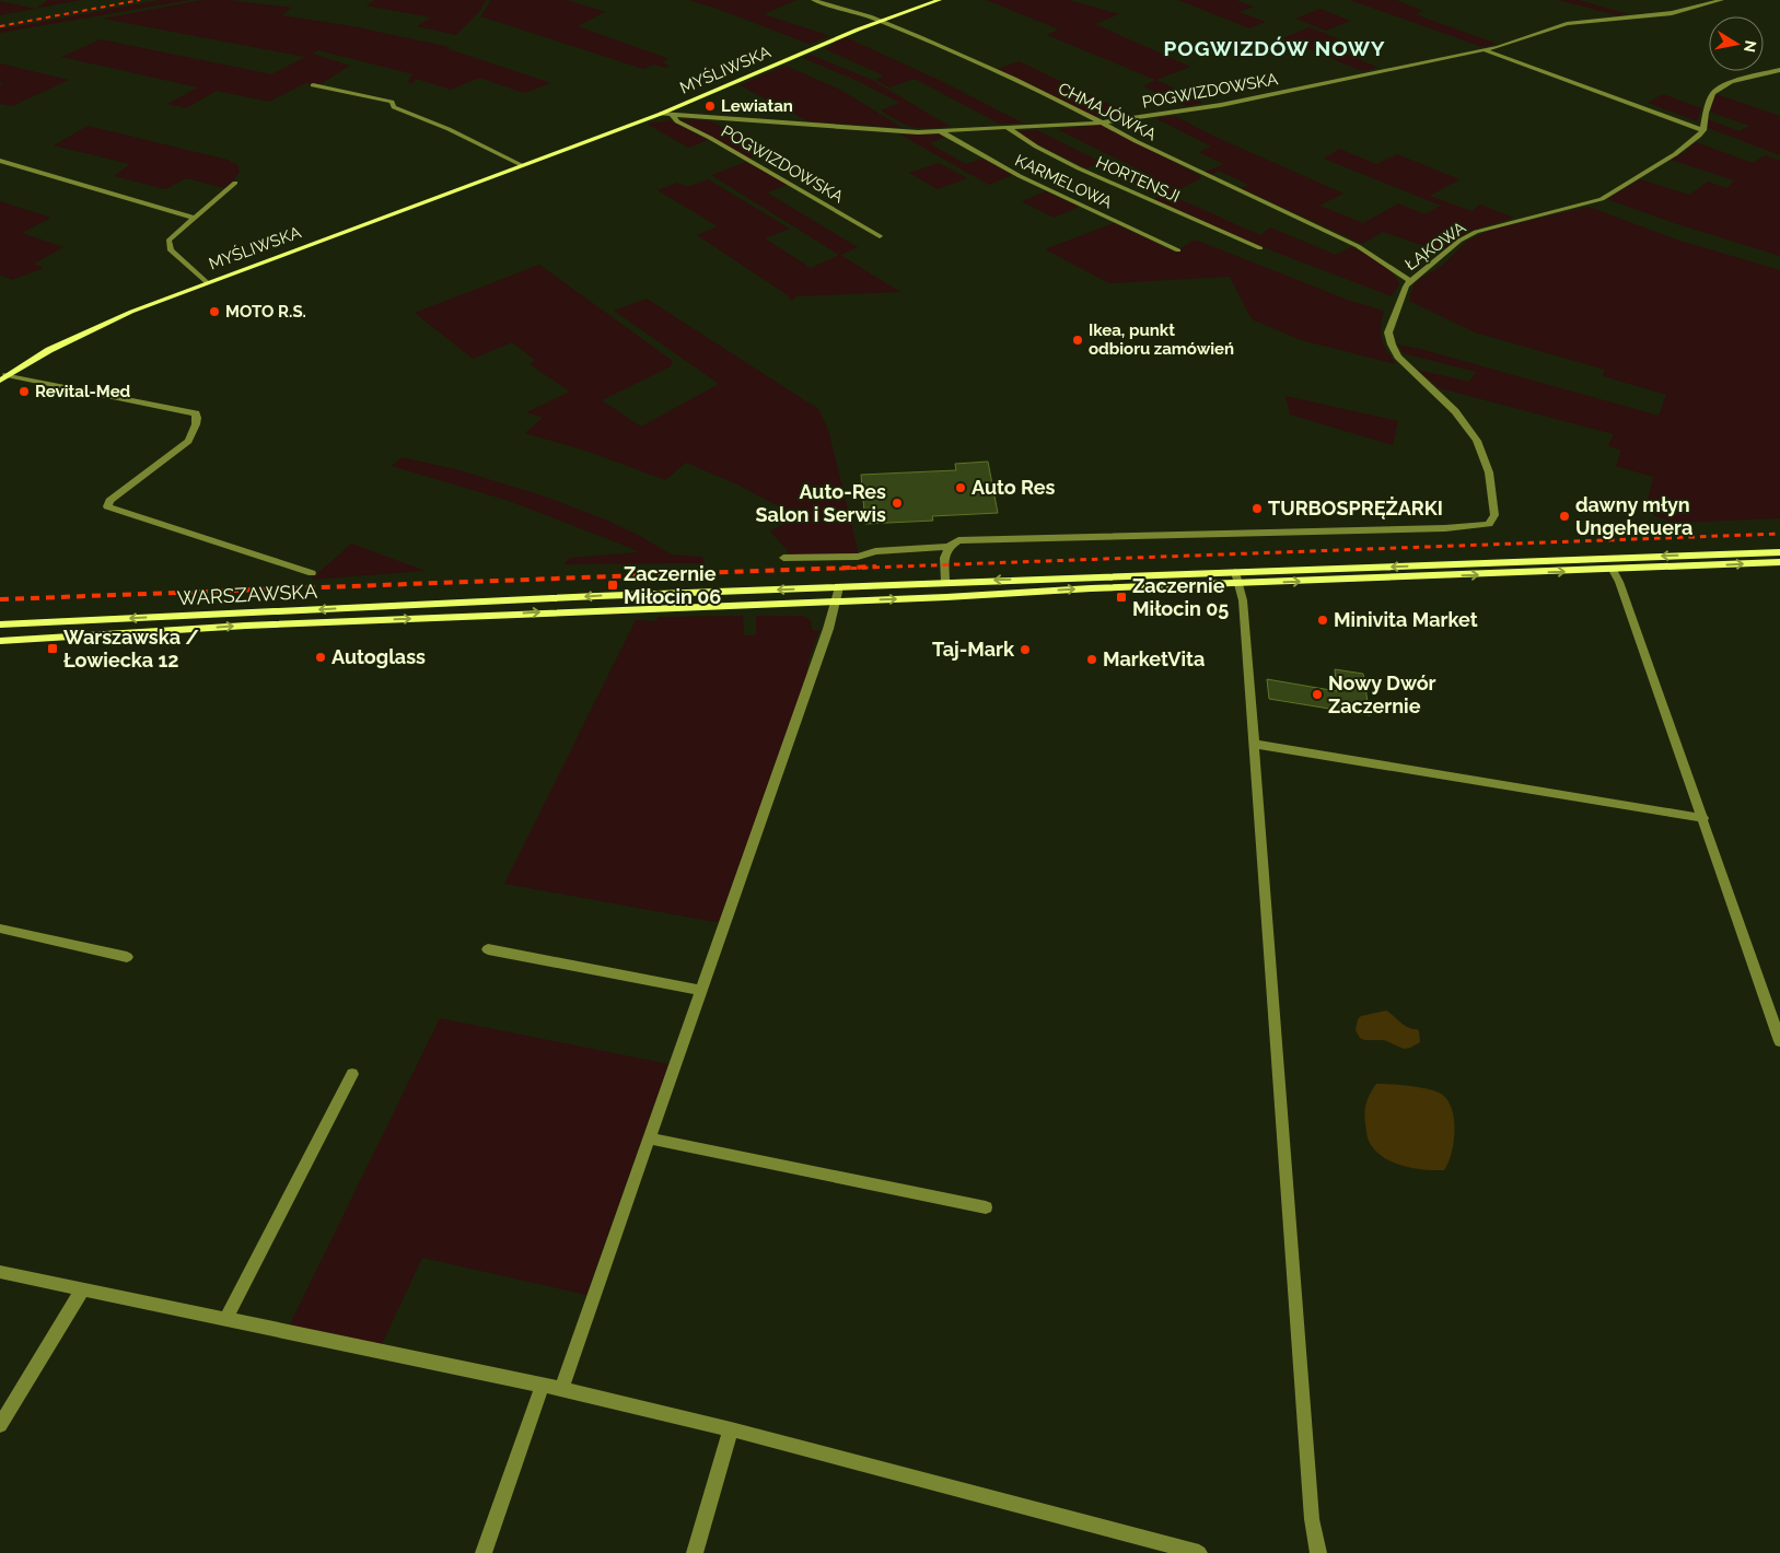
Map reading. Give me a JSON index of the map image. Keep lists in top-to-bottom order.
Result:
{
  "streets": {
    "main road": ["MYŚLIWSKA", "WARSZAWSKA"],
    "street": [
      "POGWIZDOWSKA",
      "CHMAJÓWKA",
      "HORTENSJI",
      "KARMELOWA",
      "ŁĄKOWA"
    ]
  },
  "crossings": [
    ["MYŚLIWSKA", "POGWIZDOWSKA"],
    ["MYŚLIWSKA", "CHMAJÓWKA"],
    ["POGWIZDOWSKA", "CHMAJÓWKA"],
    ["POGWIZDOWSKA", "HORTENSJI"],
    ["POGWIZDOWSKA", "KARMELOWA"],
    ["CHMAJÓWKA", "ŁĄKOWA"]
  ],
  "districts": ["POGWIZDÓW NOWY"],
  "places": {
    "other": [
      "Lewiatan",
      "MOTO R.S.",
      "Ikea, punkt odbioru zamówień",
      "Revital-Med",
      "Auto Res",
      "Auto-Res Salon i Serwis",
      "TURBOSPRĘŻARKI",
      "dawny młyn Ungeheuera",
      "Minivita Market",
      "Taj-Mark",
      "Autoglass",
      "MarketVita",
      "Nowy Dwór Zaczernie"
    ],
    "transit": ["Zaczernie Miłocin 06", "Zaczernie Miłocin 05", "Warszawska / Łowiecka 12"]
  },
  "north": "right"
}
